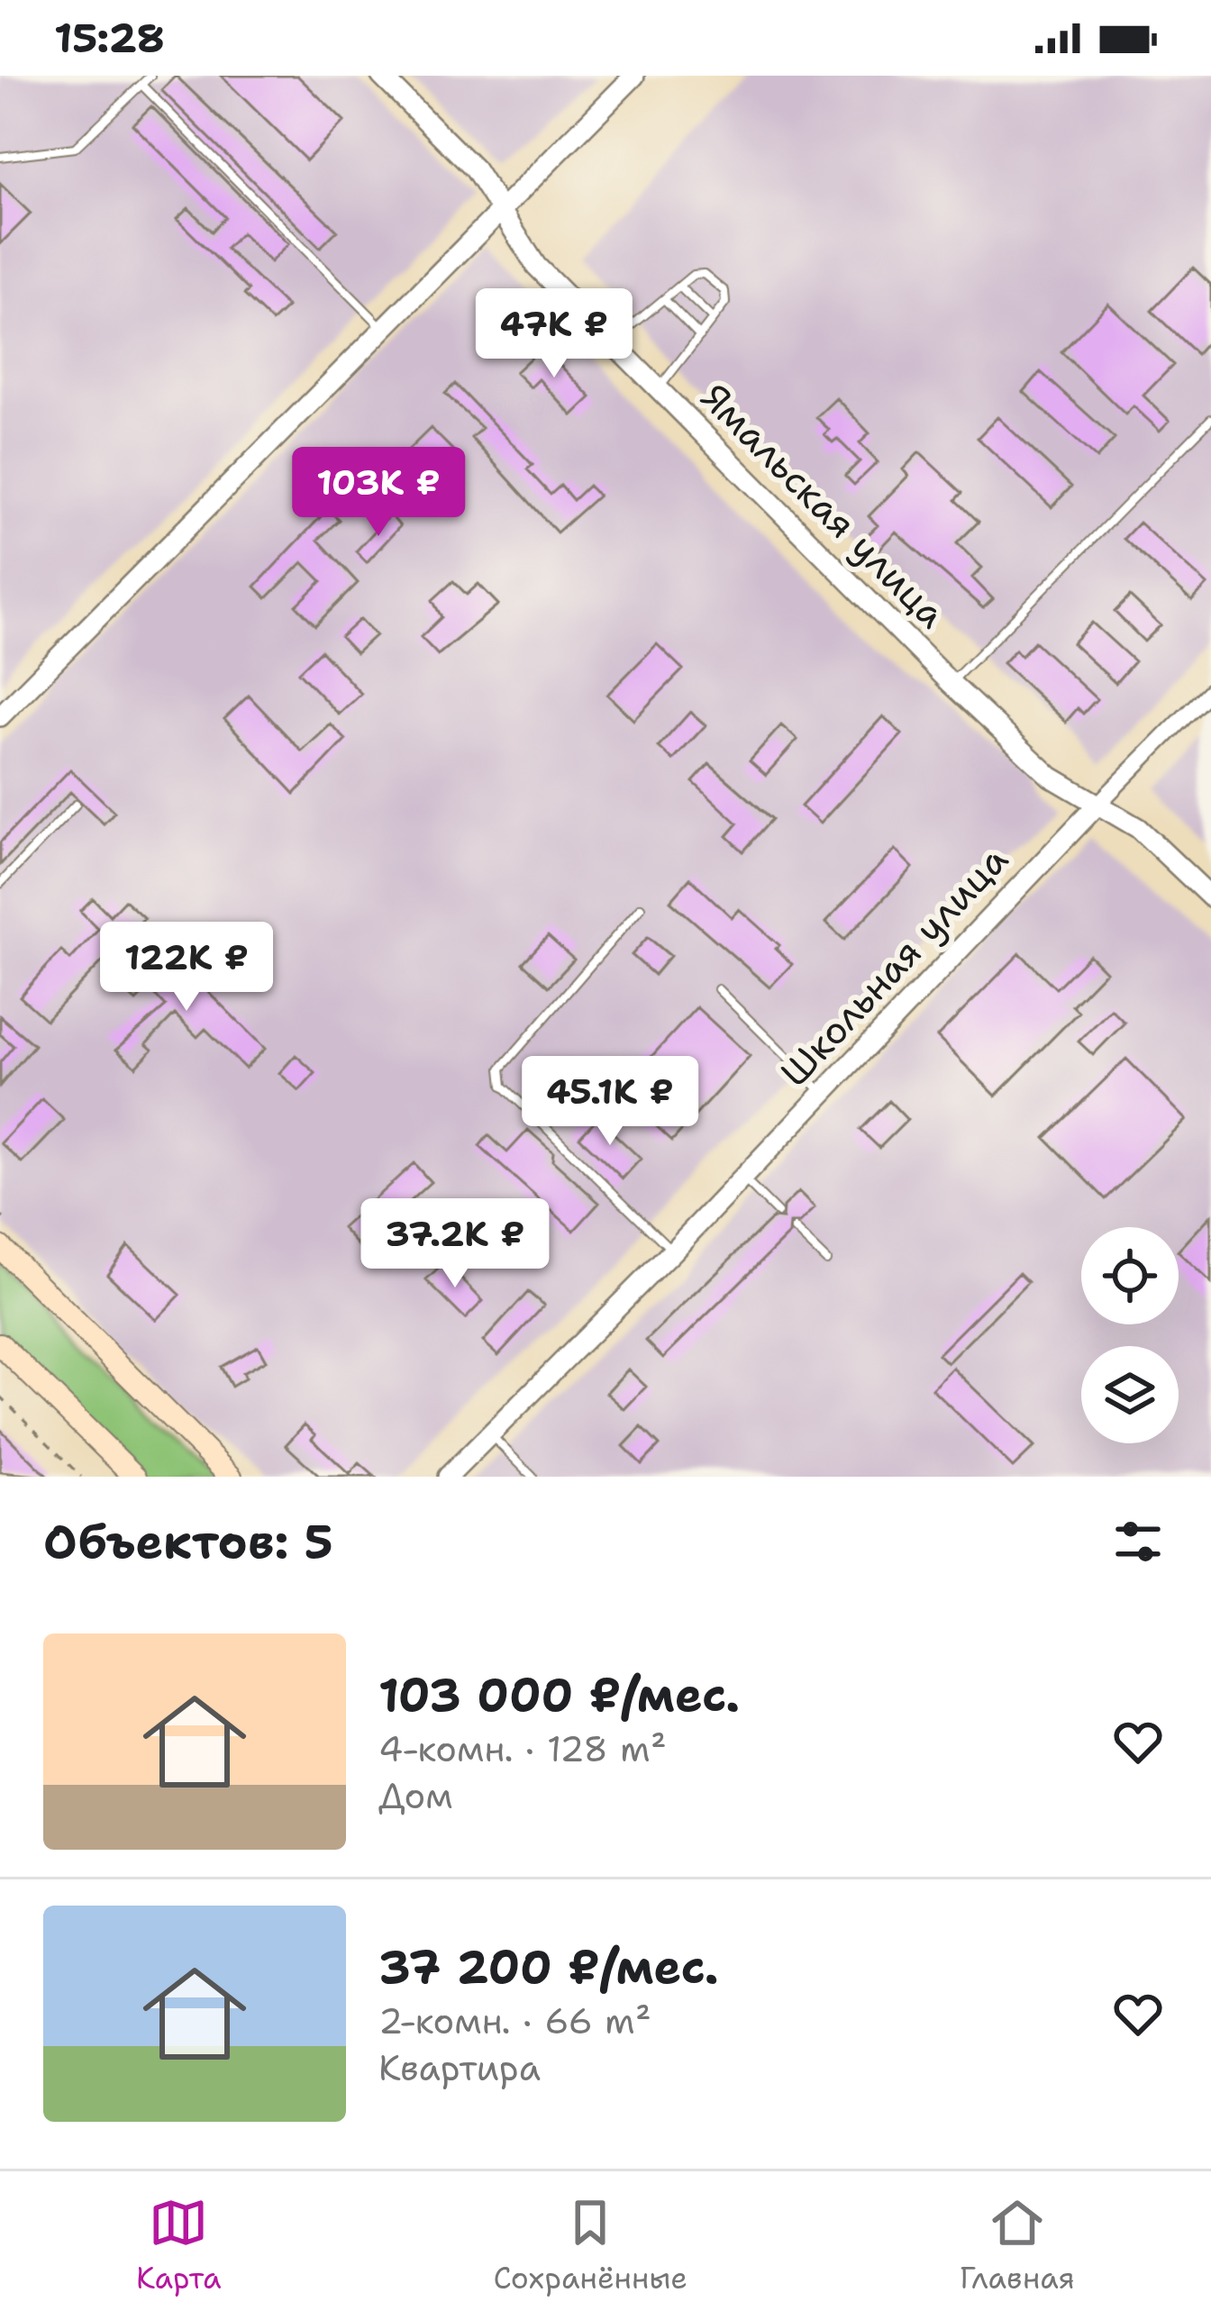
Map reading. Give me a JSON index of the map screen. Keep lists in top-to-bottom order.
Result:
{
  "streets": {
    "street": ["Ямальская улица", "Школьная улица"]
  },
  "crossings": [
    ["Ямальская улица", "Школьная улица"]
  ],
  "page": {
    "status": "15:28",
    "price": [
      "47K ₽",
      "103K ₽",
      "122K ₽",
      "45.1K ₽",
      "37.2K ₽"
    ],
    "heading": "Объектов: 5",
    "list": [
      {
        "name": "103 000 ₽/мес.",
        "note": "4-комн. · 128 m² · Дом"
      },
      {
        "name": "37 200 ₽/мес.",
        "note": "2-комн. · 66 m² · Квартира"
      }
    ],
    "tabs": ["Карта", "Сохранённые", "Главная"]
  }
}
